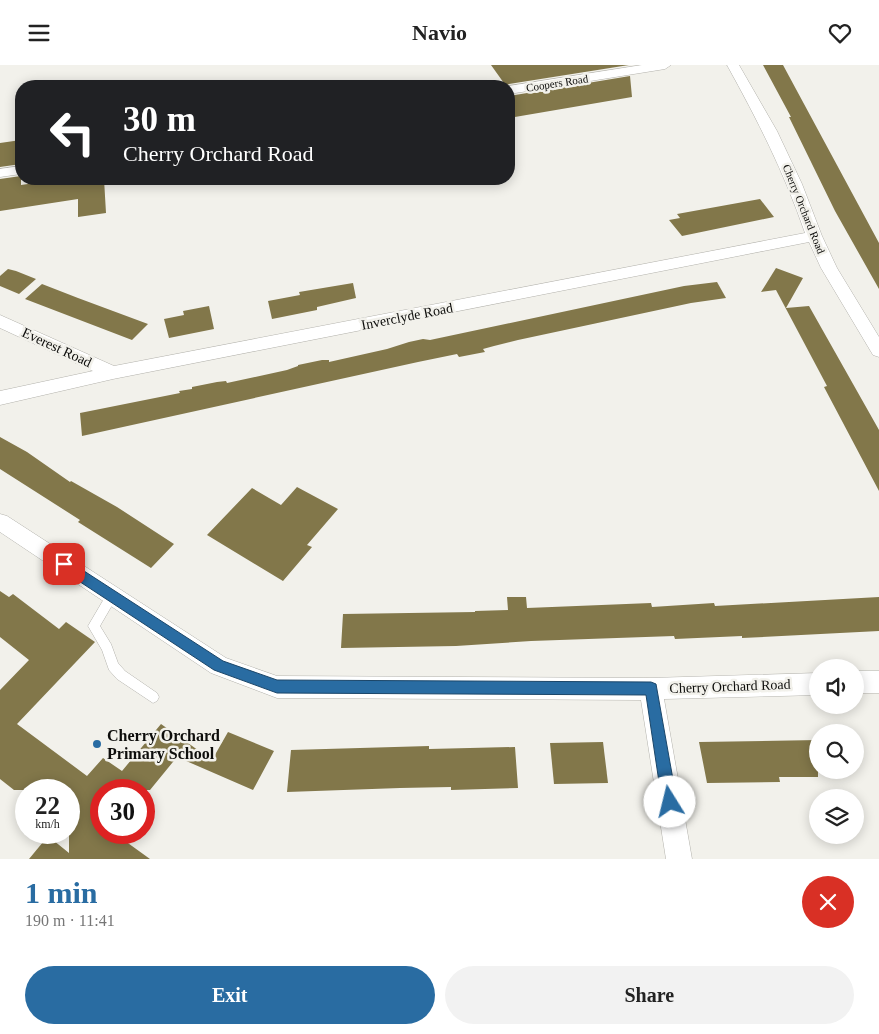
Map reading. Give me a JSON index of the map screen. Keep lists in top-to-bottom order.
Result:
{
  "streets": {
    "street": [
      "Coopers Road",
      "Cherry Orchard Road",
      "Inverclyde Road",
      "Everest Road"
    ]
  },
  "crossings": [
    ["Cherry Orchard Road", "Inverclyde Road"],
    ["Inverclyde Road", "Everest Road"]
  ],
  "places": ["Cherry Orchard Primary School"],
  "page": {
    "header": "Navio",
    "turn": ["30 m", "Cherry Orchard Road"],
    "speed": "22 km/h",
    "limit": "30",
    "heading": ["1 min", "190 m · 11:41"],
    "buttons": ["Exit", "Share"]
  }
}
